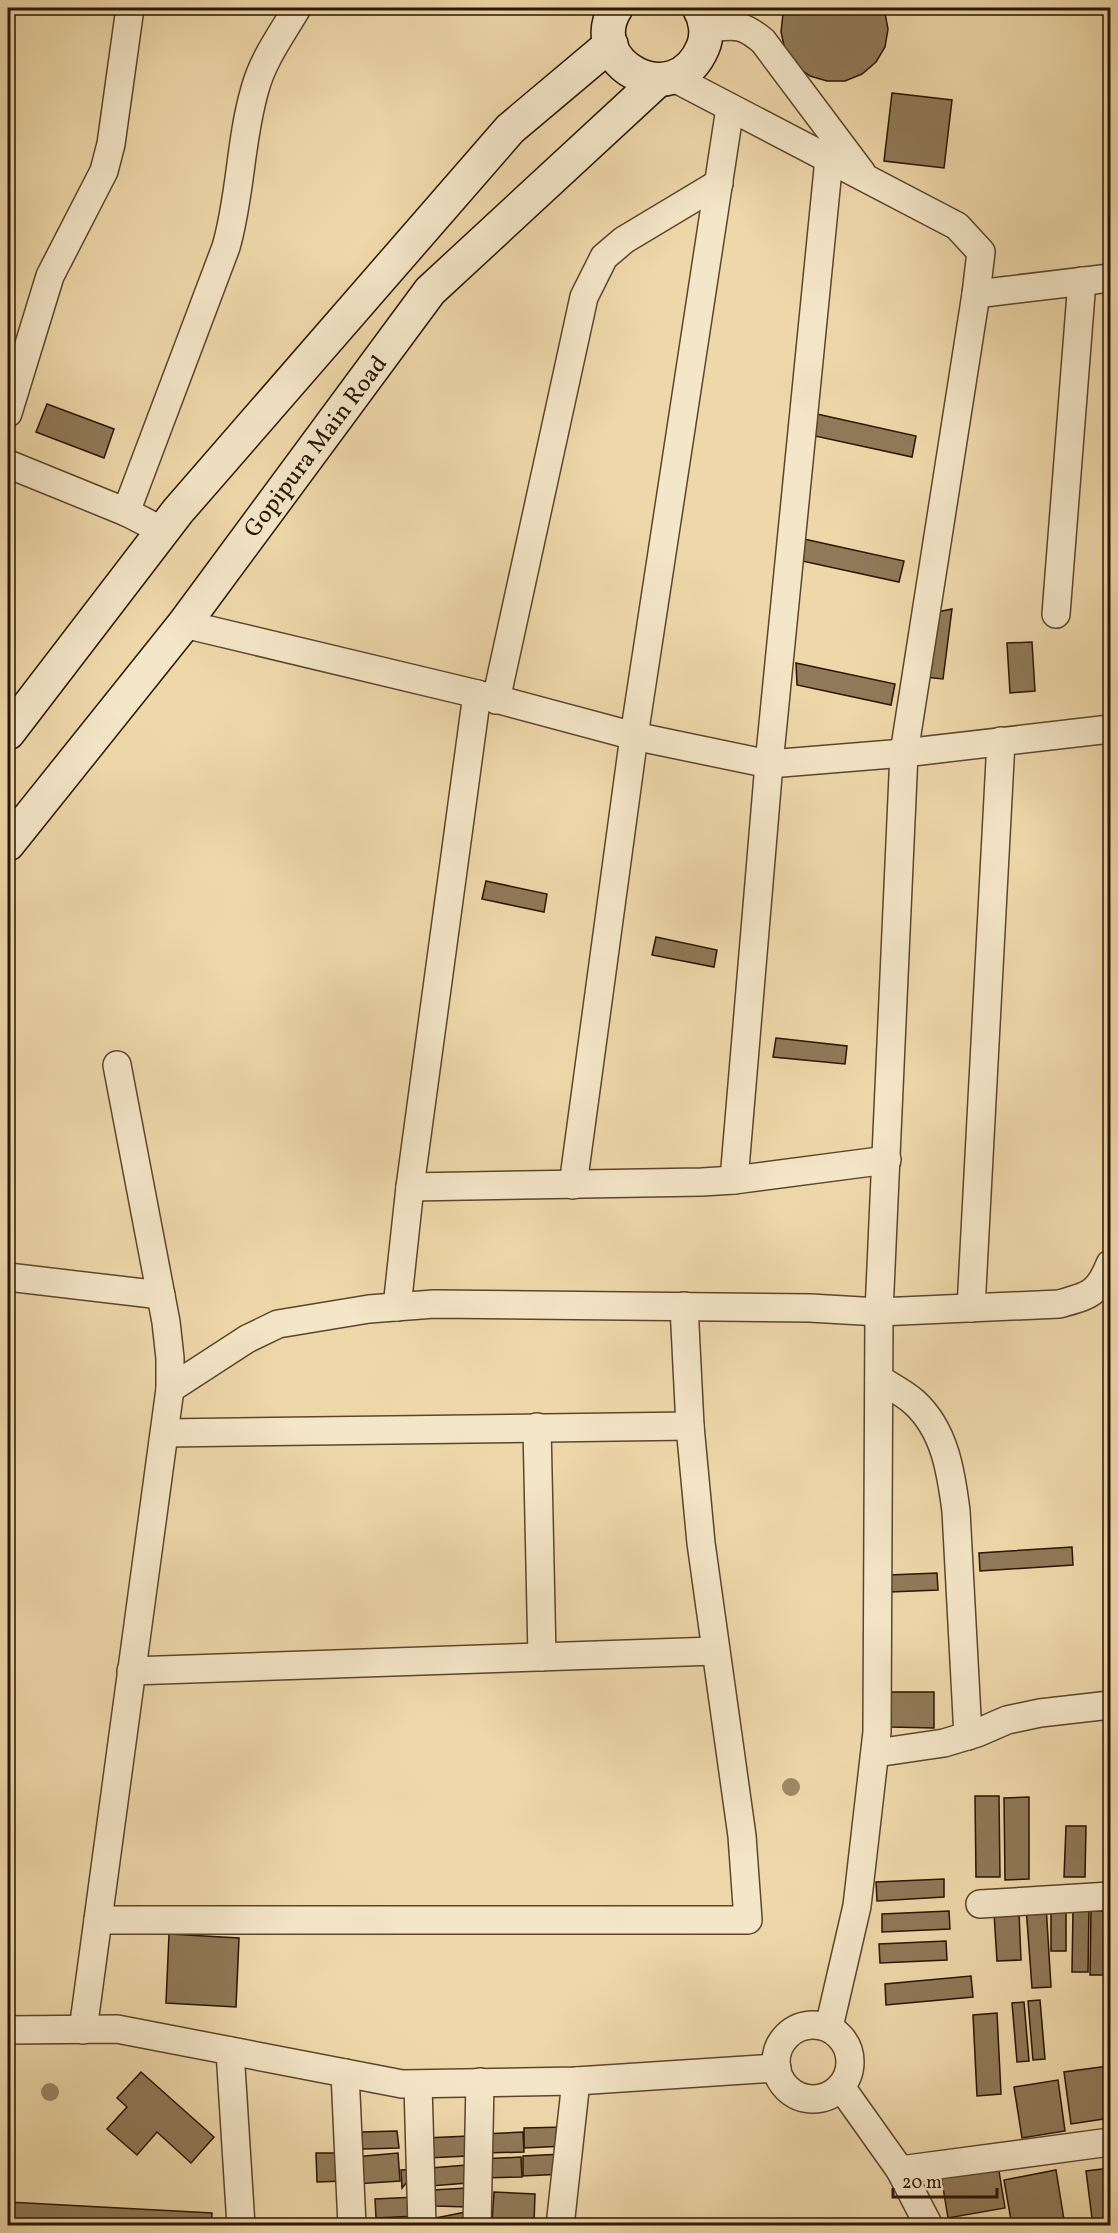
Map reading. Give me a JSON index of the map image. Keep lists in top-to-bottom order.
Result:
{
  "streets": {
    "main road": ["Gopipura Main Road"]
  },
  "scale_bar": "20 m"
}
